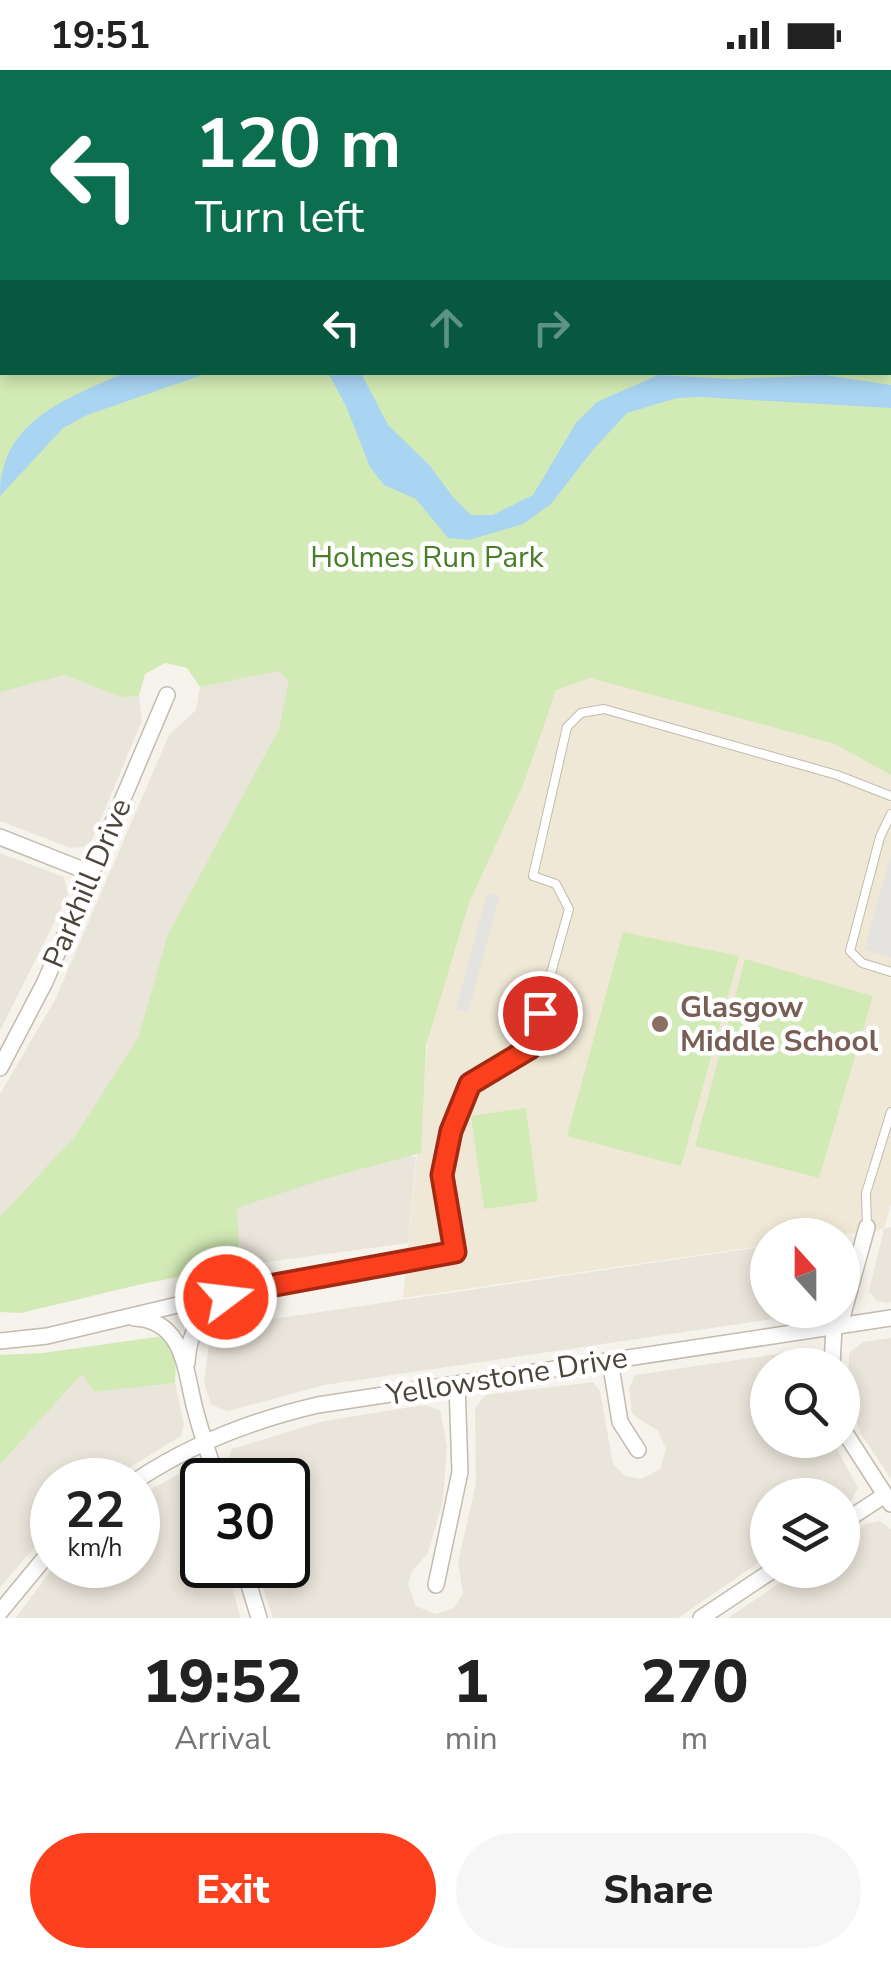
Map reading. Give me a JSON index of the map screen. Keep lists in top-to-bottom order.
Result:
{
  "streets": {
    "street": ["Parkhill Drive", "Yellowstone Drive"]
  },
  "parks": ["Holmes Run Park"],
  "places": ["Glasgow Middle School"],
  "north": "top",
  "page": {
    "status": "19:51",
    "turn": ["120 m", "Turn left"],
    "speed": "22 km/h",
    "limit": "30",
    "eta": [
      "19:52",
      "Arrival",
      "1",
      "min",
      "270",
      "m"
    ],
    "buttons": ["Exit", "Share"]
  }
}
